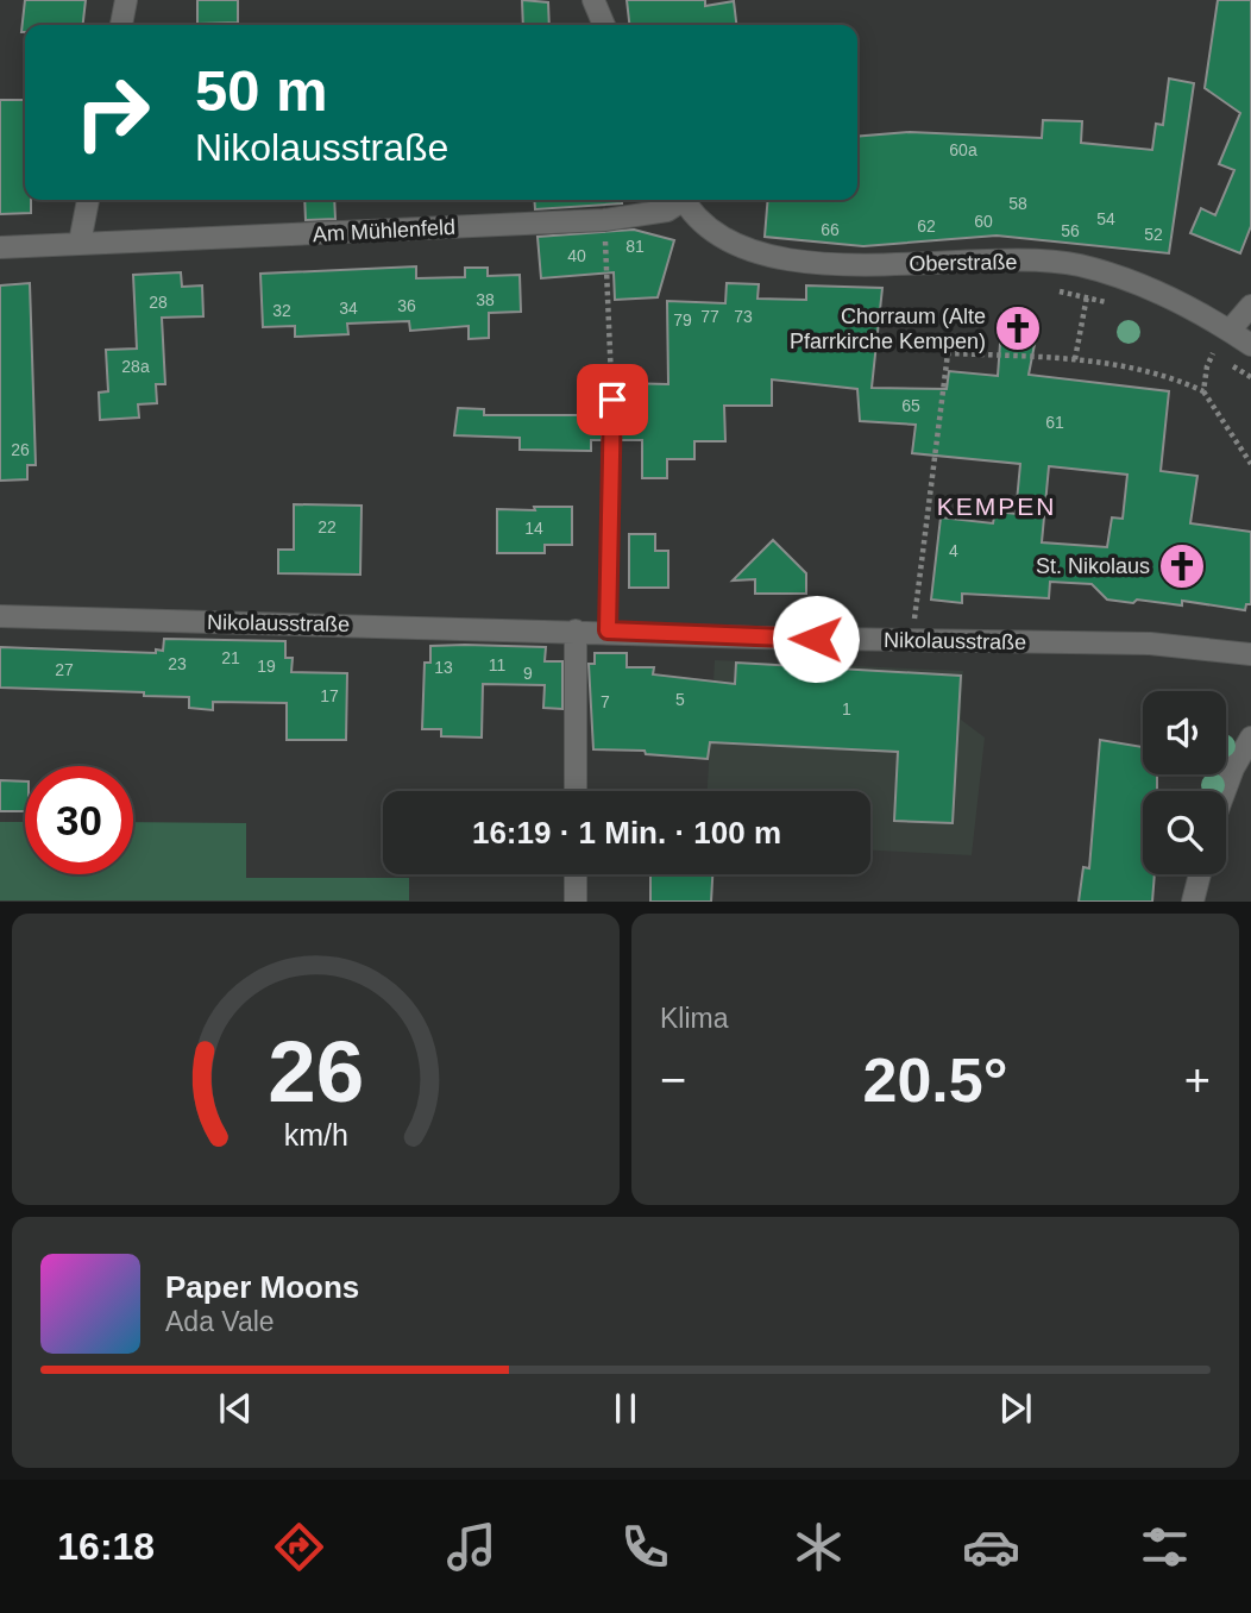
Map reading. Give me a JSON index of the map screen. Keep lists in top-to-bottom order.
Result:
{
  "streets": {
    "street": ["Am Mühlenfeld", "Oberstraße", "Nikolausstraße"]
  },
  "districts": ["KEMPEN"],
  "places": {
    "church": ["Chorraum (Alte Pfarrkirche Kempen)", "St. Nikolaus"]
  },
  "house_numbers": [
    "60a",
    "58",
    "54",
    "60",
    "62",
    "66",
    "56",
    "52",
    "81",
    "40",
    "38",
    "28",
    "36",
    "34",
    "32",
    "77",
    "73",
    "79",
    "28a",
    "65",
    "61",
    "26",
    "22",
    "14",
    "4",
    "21",
    "23",
    "11",
    "19",
    "13",
    "27",
    "9",
    "17",
    "5",
    "7",
    "1"
  ],
  "page": {
    "turn": ["50 m", "Nikolausstraße"],
    "limit": "30",
    "trip": "16:19 · 1 Min. · 100 m",
    "tile": "Klima",
    "heat": ["−", "20.5°", "+"],
    "song": ["Paper Moons", "Ada Vale"],
    "tabs": "16:18",
    "gauge": ["26", "km/h"]
  }
}
